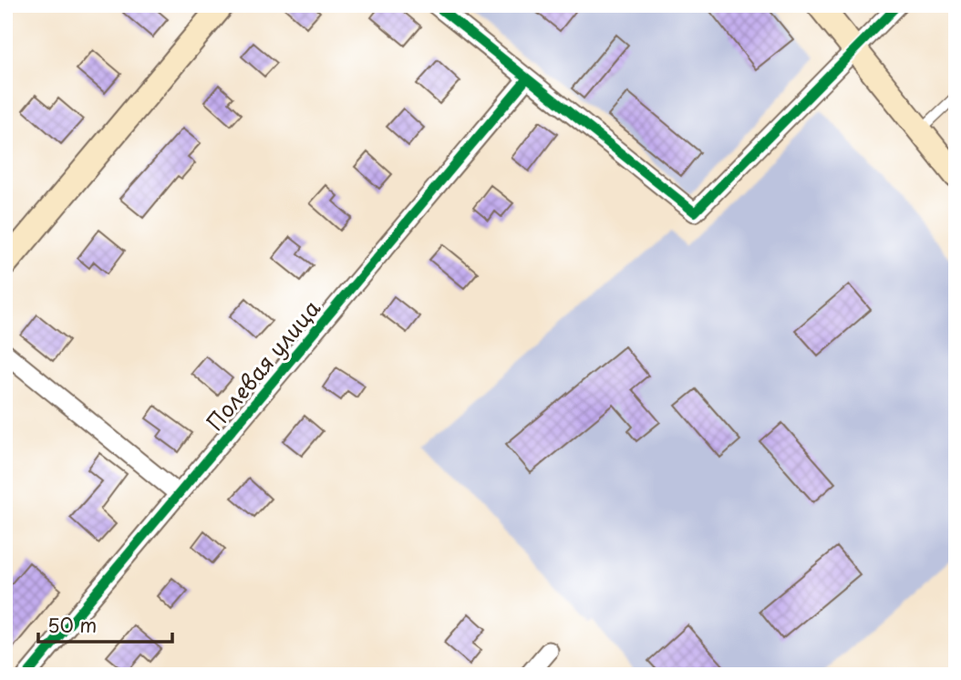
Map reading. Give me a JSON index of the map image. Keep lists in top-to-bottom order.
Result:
{
  "streets": {
    "street": ["Полевая улица"]
  },
  "scale_bar": "50 m"
}
